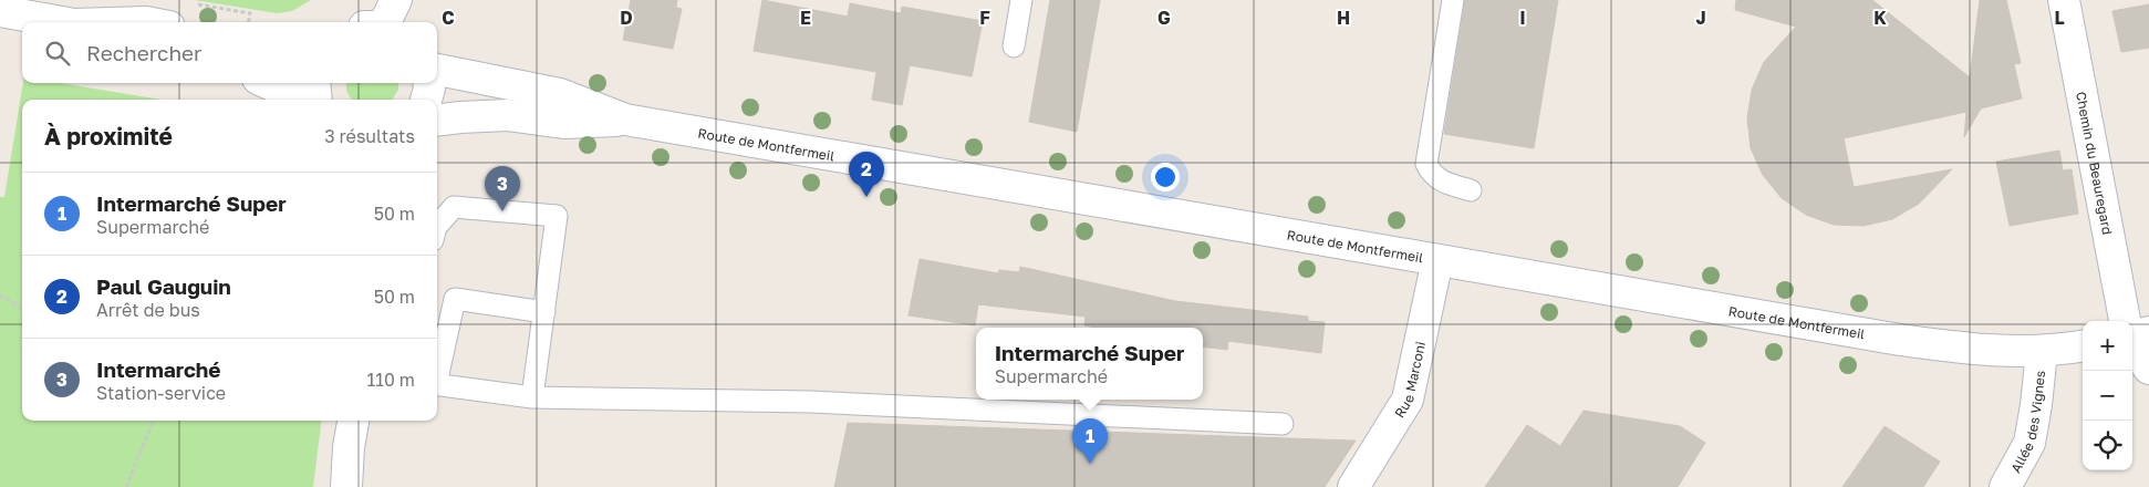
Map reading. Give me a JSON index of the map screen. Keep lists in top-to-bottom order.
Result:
{
  "streets": {
    "main road": [
      "Route de Montfermeil",
      "Chemin du Beauregard",
      "Rue Marconi",
      "Allée des Vignes"
    ]
  },
  "crossings": [
    ["Route de Montfermeil", "Rue Marconi"],
    ["Route de Montfermeil", "Allée des Vignes"]
  ],
  "page": {
    "search": "Rechercher",
    "heading": ["À proximité", "3 résultats"],
    "pins": ["2", "3", "1"],
    "list": [
      {
        "mark": "1",
        "name": "Intermarché Super",
        "note": "Supermarché",
        "value": "50 m"
      },
      {
        "mark": "2",
        "name": "Paul Gauguin",
        "note": "Arrêt de bus",
        "value": "50 m"
      },
      {
        "mark": "3",
        "name": "Intermarché",
        "note": "Station-service",
        "value": "110 m"
      }
    ],
    "map_buttons": ["+", "−"],
    "popup": ["Intermarché Super", "Supermarché"]
  },
  "grid": {
    "columns": [
      "C",
      "D",
      "E",
      "F",
      "G",
      "H",
      "I",
      "J",
      "K",
      "L"
    ]
  }
}
